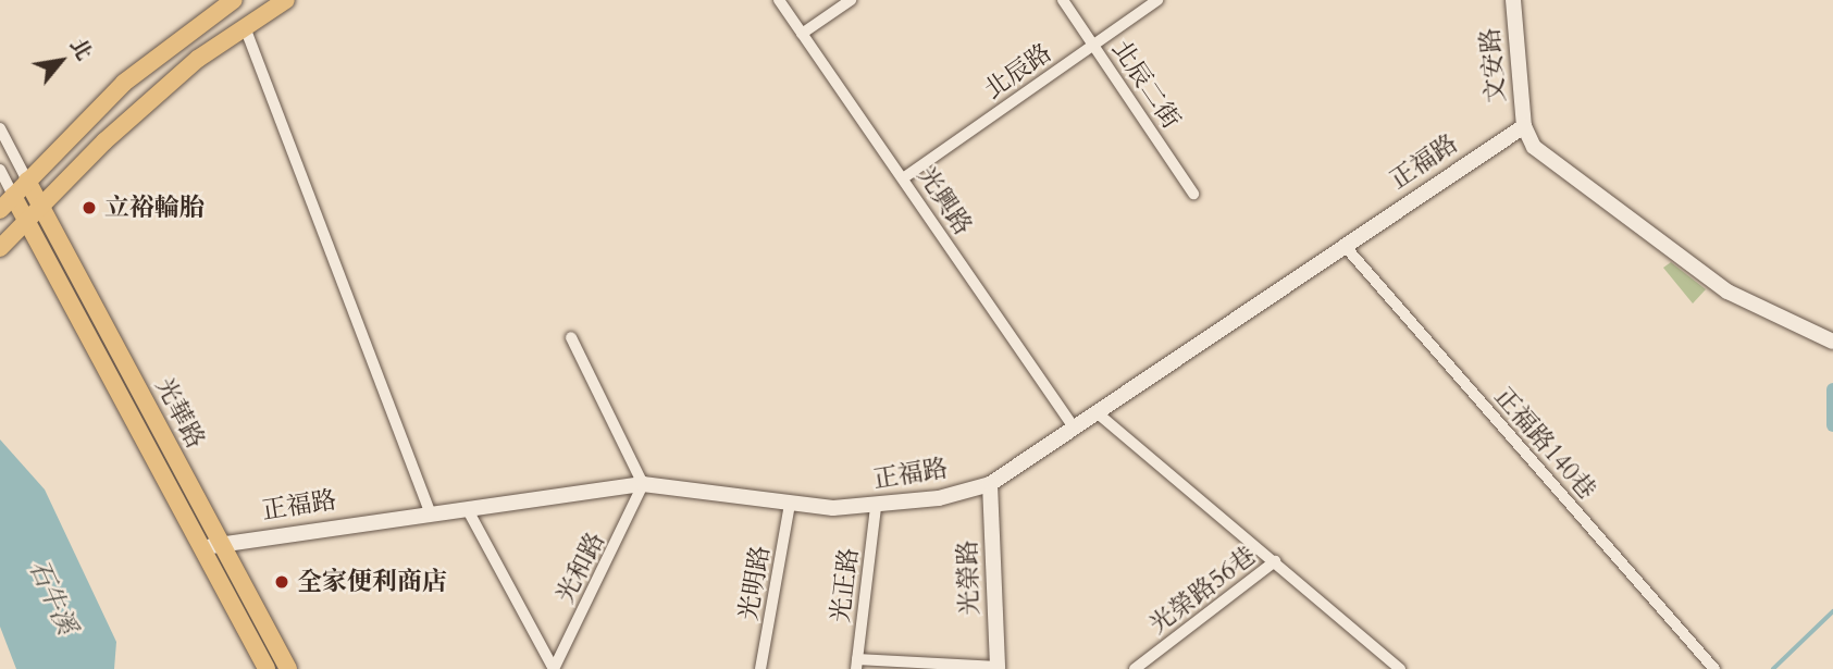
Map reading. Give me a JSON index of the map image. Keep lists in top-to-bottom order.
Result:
{
  "streets": {
    "main road": ["光華路"],
    "street": [
      "文安路",
      "北辰路",
      "北辰二街",
      "正福路",
      "光興路",
      "正福路140巷",
      "光和路",
      "光榮路",
      "光明路",
      "光正路",
      "光榮路56巷"
    ]
  },
  "crossings": [
    ["文安路", "正福路"],
    ["北辰路", "北辰二街"],
    ["北辰路", "光興路"],
    ["正福路", "光興路"],
    ["正福路", "光華路"],
    ["正福路", "正福路140巷"],
    ["正福路", "光和路"],
    ["正福路", "光榮路"],
    ["正福路", "光明路"],
    ["正福路", "光正路"]
  ],
  "water": ["石牛溪"],
  "places": ["立裕輪胎", "全家便利商店"],
  "north": "top right"
}
